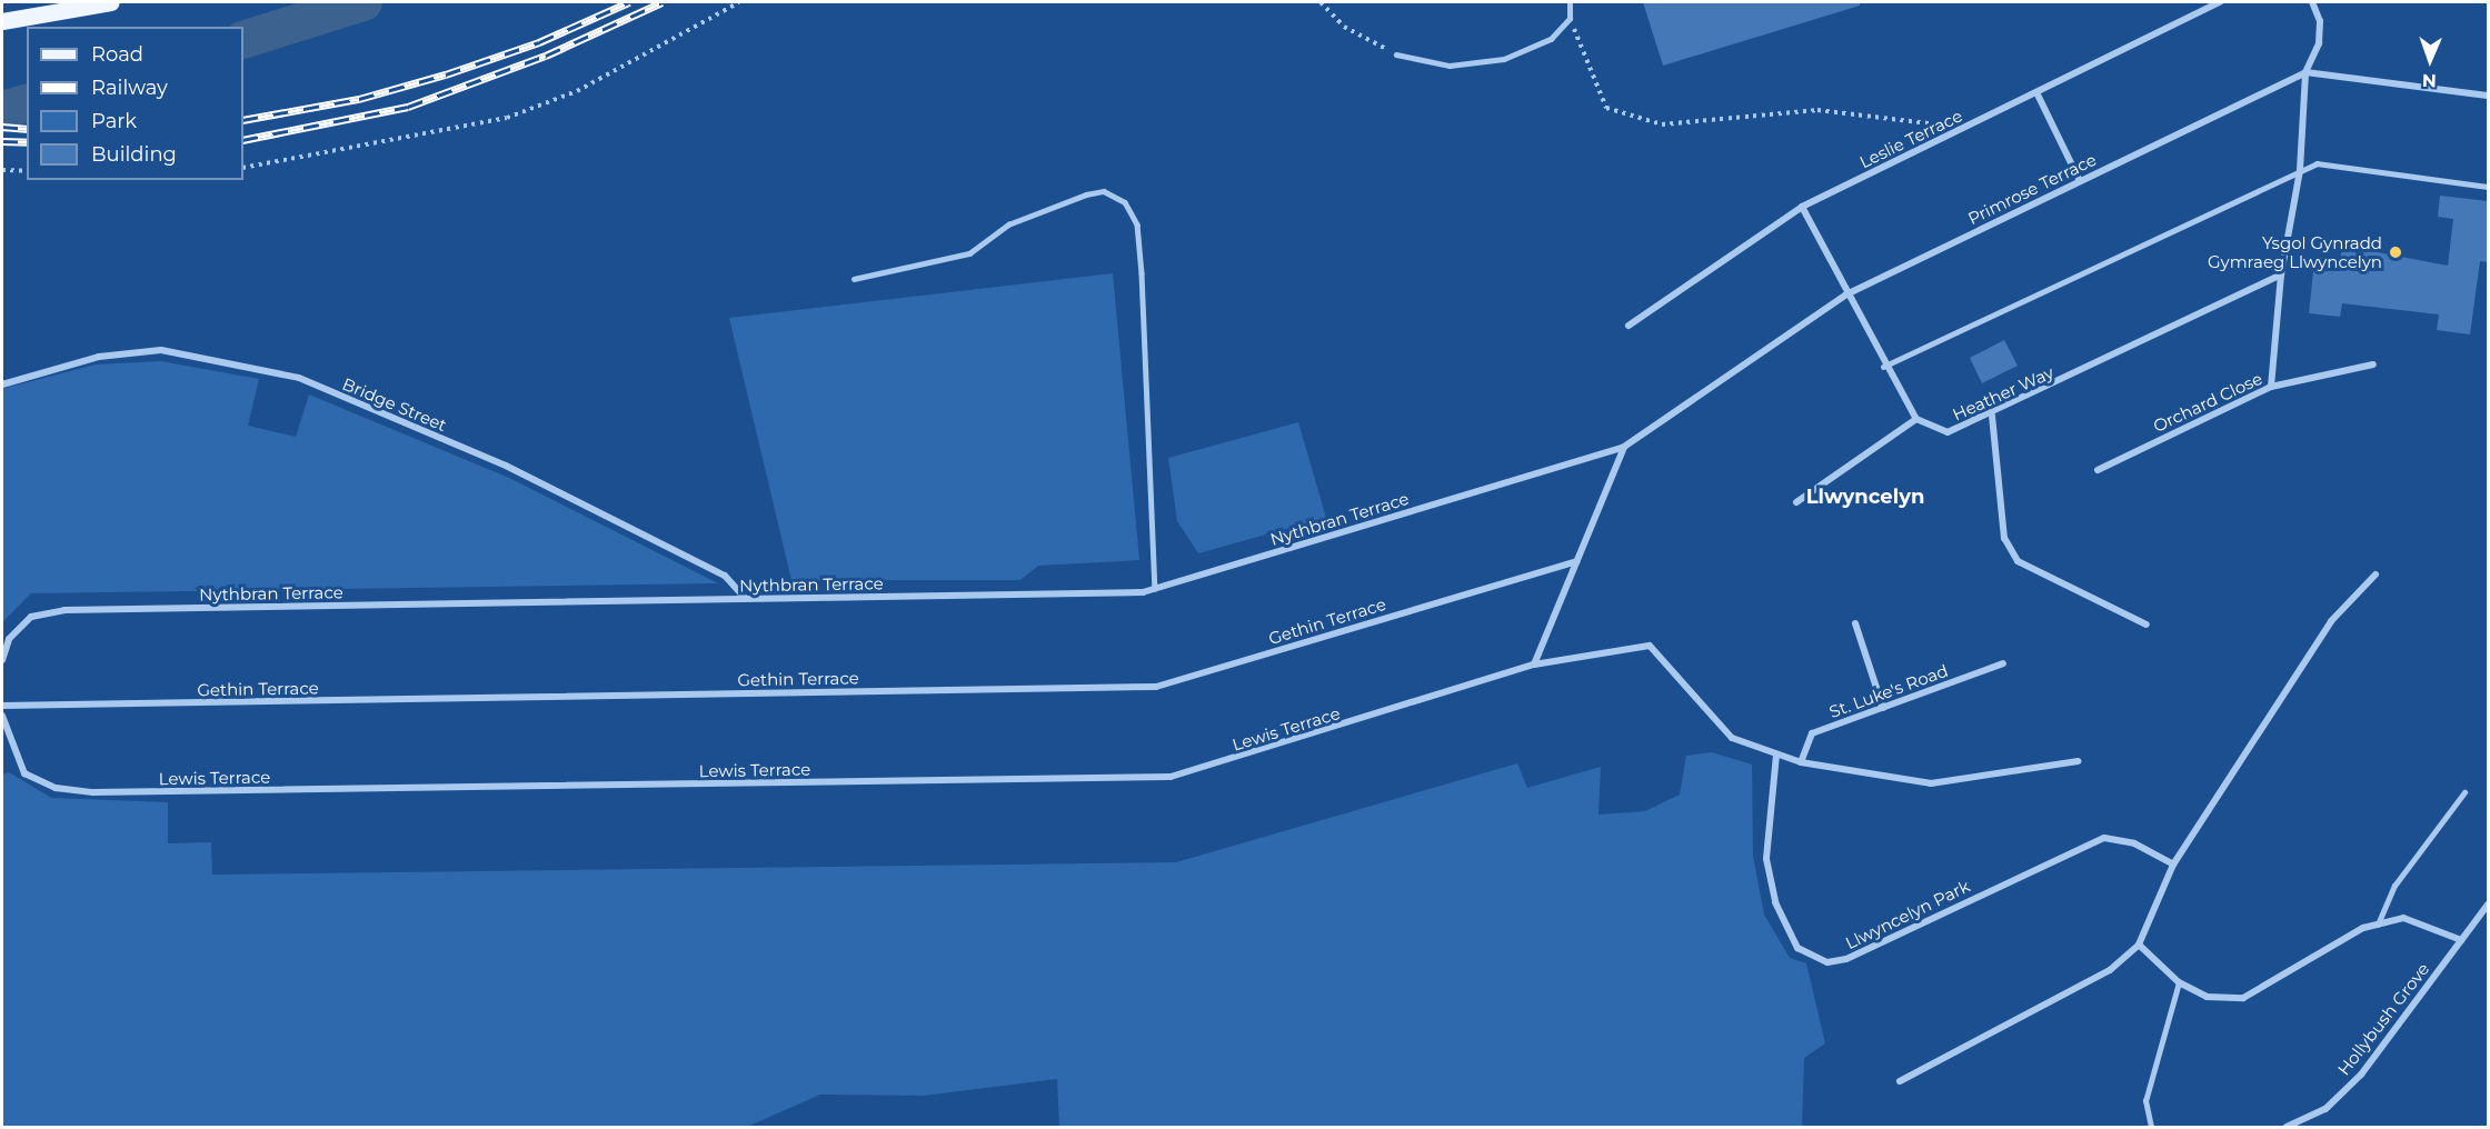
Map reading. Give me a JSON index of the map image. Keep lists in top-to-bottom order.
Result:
{
  "streets": {
    "street": [
      "Leslie Terrace",
      "Primrose Terrace",
      "Heather Way",
      "Orchard Close",
      "Bridge Street",
      "Nythbran Terrace",
      "Gethin Terrace",
      "St. Luke's Road",
      "Lewis Terrace",
      "Llwyncelyn Park",
      "Hollybush Grove"
    ]
  },
  "crossings": [
    ["Primrose Terrace", "Nythbran Terrace"],
    ["Bridge Street", "Nythbran Terrace"]
  ],
  "districts": ["Llwyncelyn"],
  "places": ["Ysgol Gynradd Gymraeg Llwyncelyn"],
  "legend": [
    "Road",
    "Railway",
    "Park",
    "Building"
  ],
  "north": "bottom"
}
